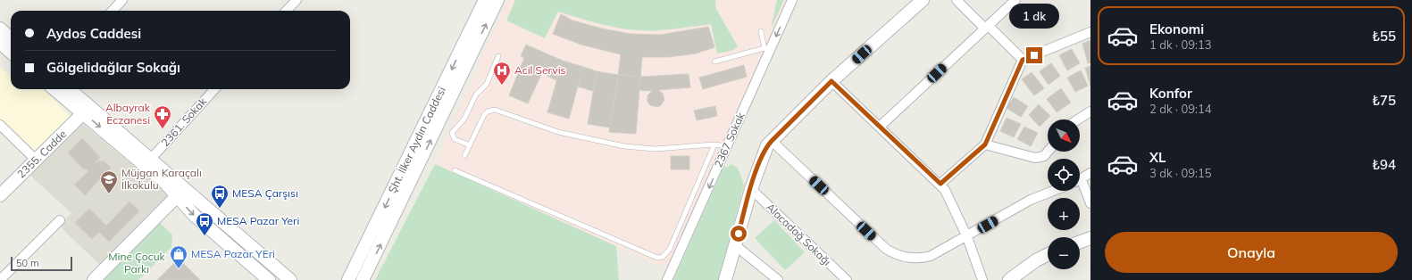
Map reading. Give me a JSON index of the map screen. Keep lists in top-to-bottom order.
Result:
{
  "streets": {
    "main road": ["Şht. İlker Aydın Caddesi", "2355. Cadde"],
    "street": ["2361. Sokak", "2367 Sokak", "Alacadağ Sokağı"]
  },
  "one_way": ["2367 Sokak"],
  "parks": ["Mine Çocuk Parkı"],
  "places": {
    "hospital": ["Acil Servis"],
    "pharmacy": ["Albayrak Eczanesi"],
    "school or university": ["Müjgan Karaçalı İlkokulu"],
    "bus stop": ["MESA Çarşısı", "MESA Pazar Yeri"],
    "shop": ["MESA Pazar YEri"]
  },
  "scale_bar": "50 m",
  "north": "bottom right",
  "page": {
    "bubble": "1 dk",
    "list": [
      {
        "name": "Ekonomi",
        "note": "1 dk · 09:13",
        "value": "₺55"
      },
      {
        "name": "Konfor",
        "note": "2 dk · 09:14",
        "value": "₺75"
      },
      {
        "name": "XL",
        "note": "3 dk · 09:15",
        "value": "₺94"
      }
    ],
    "banner": ["Aydos Caddesi", "Gölgelidağlar Sokağı"],
    "map_buttons": ["+", "−"],
    "buttons": "Onayla",
    "scale": "50 m"
  }
}
